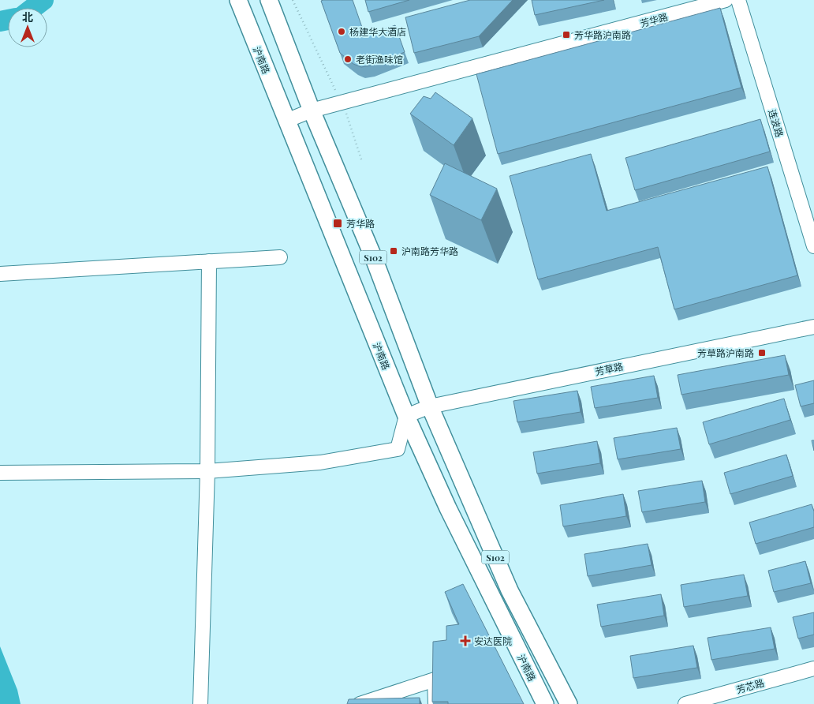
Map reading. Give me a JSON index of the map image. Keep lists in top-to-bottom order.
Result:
{
  "streets": {
    "main road": ["沪南路", "S102"],
    "street": [
      "芳华路",
      "连波路",
      "芳草路",
      "芳芯路"
    ]
  },
  "crossings": [
    ["芳华路", "沪南路"],
    ["沪南路", "芳草路"]
  ],
  "places": {
    "other": ["杨建华大酒店", "老街渔味馆"],
    "transit": [
      "芳华路沪南路",
      "芳华路",
      "沪南路芳华路",
      "芳草路沪南路"
    ],
    "health": ["安达医院"]
  },
  "north": "top"
}
